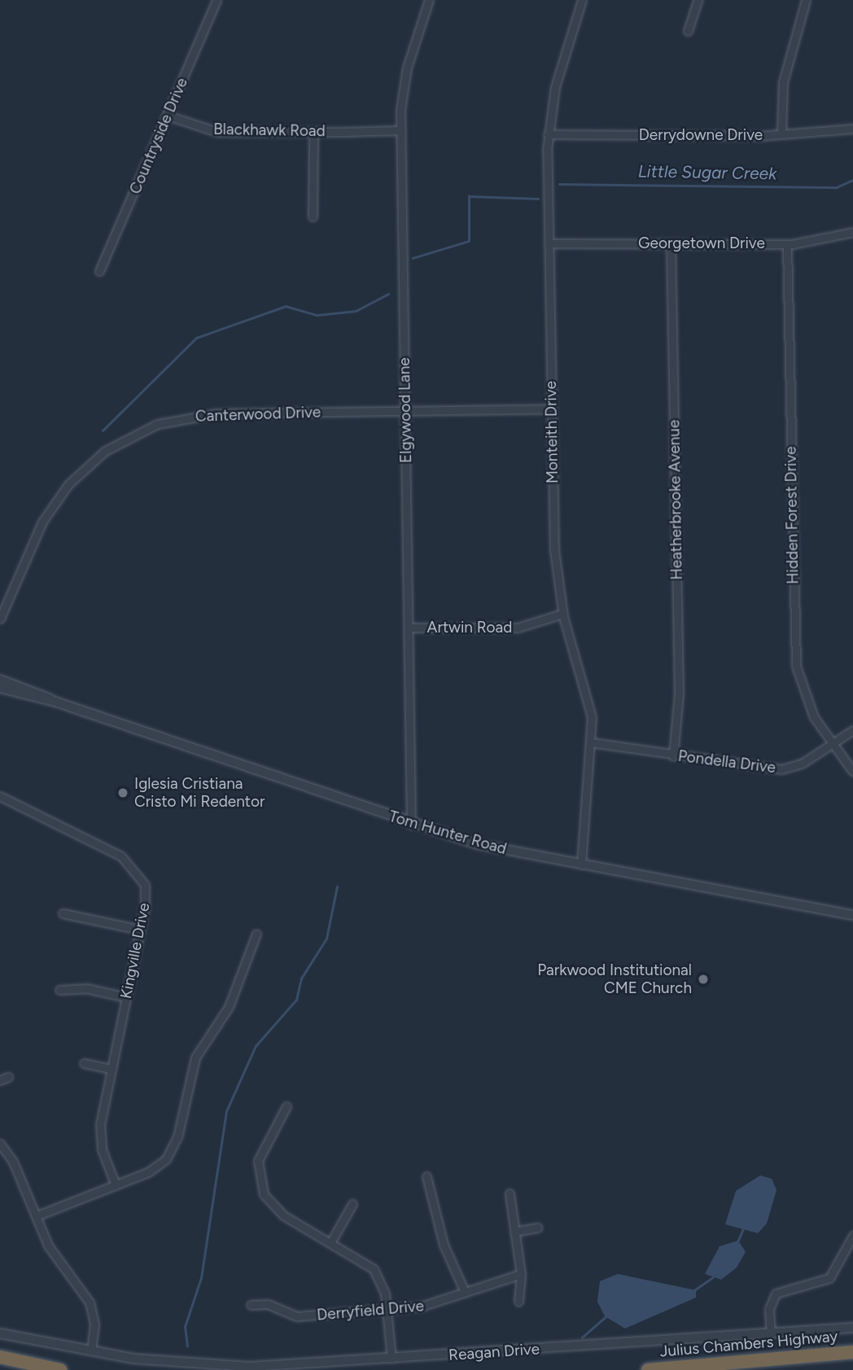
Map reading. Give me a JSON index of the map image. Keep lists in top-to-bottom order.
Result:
{
  "streets": {
    "highway": ["Julius Chambers Highway"],
    "street": [
      "Blackhawk Road",
      "Derrydowne Drive",
      "Countryside Drive",
      "Georgetown Drive",
      "Elgywood Lane",
      "Canterwood Drive",
      "Monteith Drive",
      "Heatherbrooke Avenue",
      "Hidden Forest Drive",
      "Artwin Road",
      "Pondella Drive",
      "Tom Hunter Road",
      "Kingville Drive",
      "Derryfield Drive",
      "Reagan Drive"
    ]
  },
  "crossings": [
    ["Blackhawk Road", "Countryside Drive"],
    ["Blackhawk Road", "Elgywood Lane"],
    ["Derrydowne Drive", "Monteith Drive"],
    ["Georgetown Drive", "Monteith Drive"],
    ["Georgetown Drive", "Heatherbrooke Avenue"],
    ["Georgetown Drive", "Hidden Forest Drive"],
    ["Elgywood Lane", "Canterwood Drive"],
    ["Elgywood Lane", "Artwin Road"],
    ["Elgywood Lane", "Tom Hunter Road"],
    ["Canterwood Drive", "Monteith Drive"],
    ["Monteith Drive", "Artwin Road"],
    ["Monteith Drive", "Pondella Drive"],
    ["Monteith Drive", "Tom Hunter Road"],
    ["Heatherbrooke Avenue", "Pondella Drive"],
    ["Hidden Forest Drive", "Pondella Drive"]
  ],
  "water": ["Little Sugar Creek"],
  "places": ["Iglesia Cristiana Cristo Mi Redentor", "Parkwood Institutional CME Church"]
}
